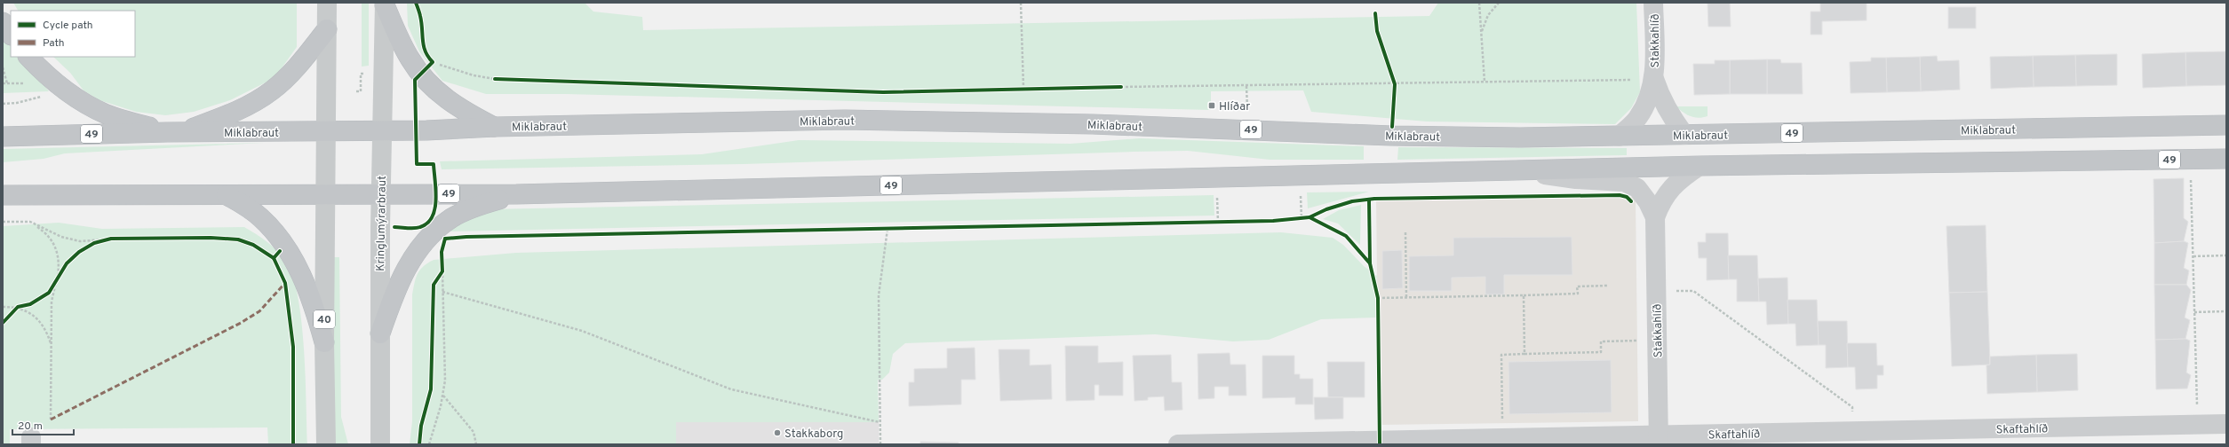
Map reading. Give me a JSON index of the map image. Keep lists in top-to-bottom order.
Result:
{
  "streets": {
    "highway": ["Miklabraut", "49"],
    "main road": ["Kringlumýrarbraut", "40"],
    "street": ["Stakkahlíð", "Skaftahlíð"]
  },
  "crossings": [
    ["Stakkahlíð", "Miklabraut"],
    ["Stakkahlíð", "49"],
    ["Stakkahlíð", "Skaftahlíð"],
    ["Miklabraut", "Kringlumýrarbraut"],
    ["Miklabraut", "40"],
    ["49", "Kringlumýrarbraut"],
    ["49", "40"]
  ],
  "places": {
    "transit": ["Hlíðar"],
    "other": ["Stakkaborg"]
  },
  "legend": ["Cycle path", "Path"],
  "scale_bar": "20 m"
}
